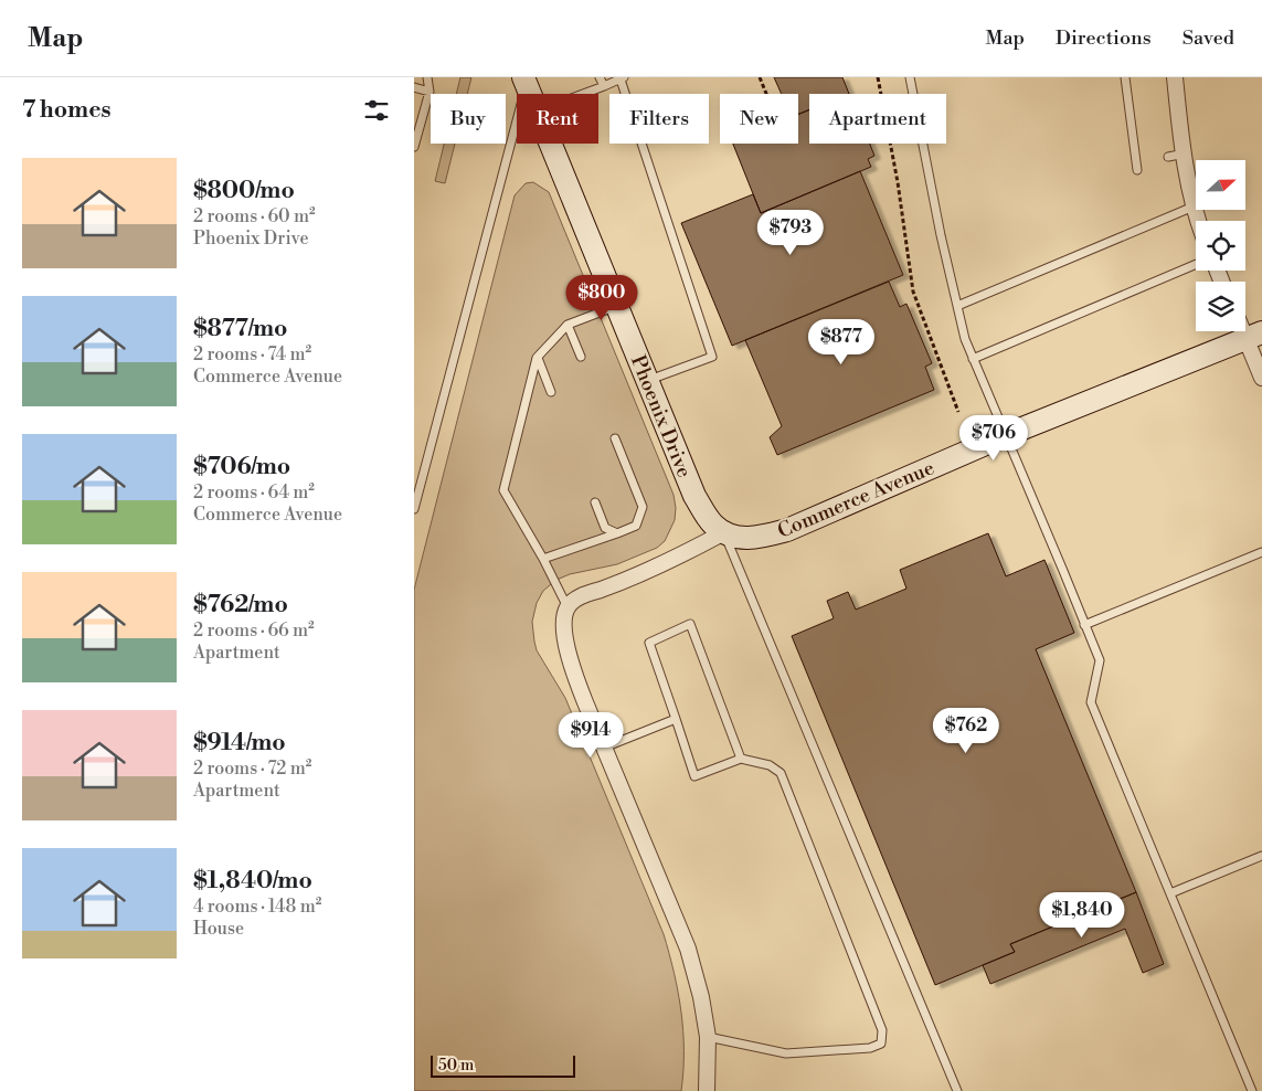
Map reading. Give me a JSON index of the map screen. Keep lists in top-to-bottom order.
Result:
{
  "streets": {
    "street": ["Phoenix Drive", "Commerce Avenue"]
  },
  "crossings": [
    ["Phoenix Drive", "Commerce Avenue"]
  ],
  "scale_bar": "50 m",
  "north": "right",
  "page": {
    "header": "Map",
    "nav": ["Map", "Directions", "Saved"],
    "heading": "7 homes",
    "chip": [
      "Buy",
      "Rent",
      "Filters",
      "New",
      "Apartment"
    ],
    "list": [
      {
        "name": "$800/mo",
        "note": "2 rooms · 60 m² · Phoenix Drive"
      },
      {
        "name": "$877/mo",
        "note": "2 rooms · 74 m² · Commerce Avenue"
      },
      {
        "name": "$706/mo",
        "note": "2 rooms · 64 m² · Commerce Avenue"
      },
      {
        "name": "$762/mo",
        "note": "2 rooms · 66 m² · Apartment"
      },
      {
        "name": "$914/mo",
        "note": "2 rooms · 72 m² · Apartment"
      },
      {
        "name": "$1,840/mo",
        "note": "4 rooms · 148 m² · House"
      }
    ],
    "price": [
      "$793",
      "$800",
      "$877",
      "$706",
      "$762",
      "$914",
      "$1,840"
    ],
    "scale": "50 m"
  }
}
